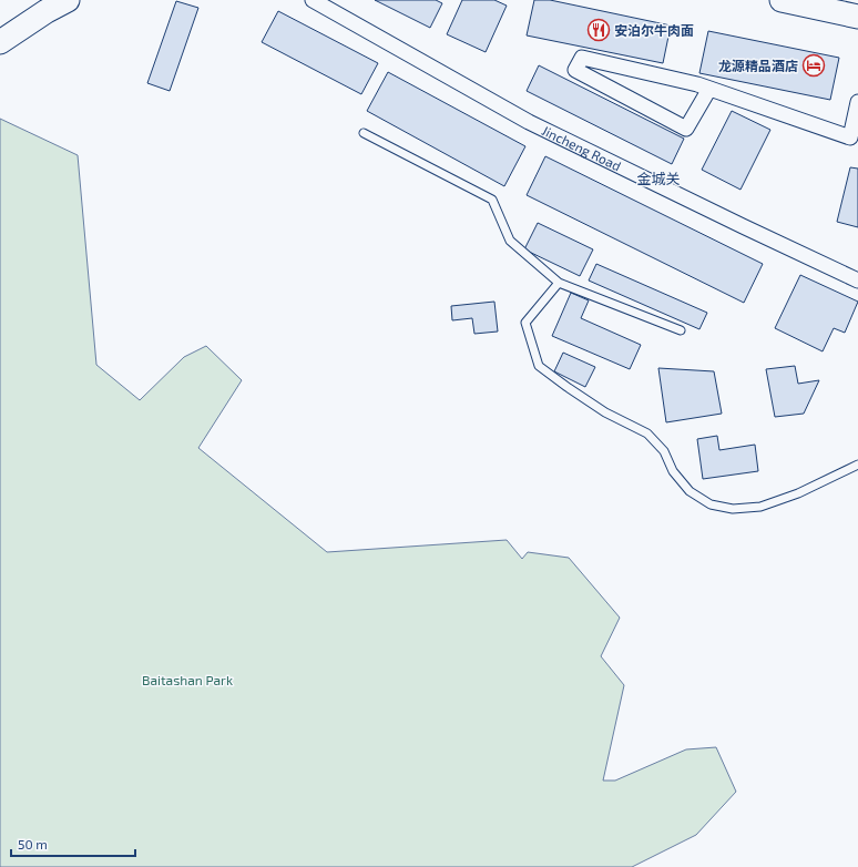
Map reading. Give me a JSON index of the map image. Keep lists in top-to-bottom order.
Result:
{
  "streets": {
    "street": ["Jincheng Road"]
  },
  "districts": ["金城关"],
  "parks": ["Baitashan Park"],
  "places": {
    "restaurant": ["安泊尔牛肉面"],
    "hotel": ["龙源精品酒店"]
  },
  "scale_bar": "50 m"
}
